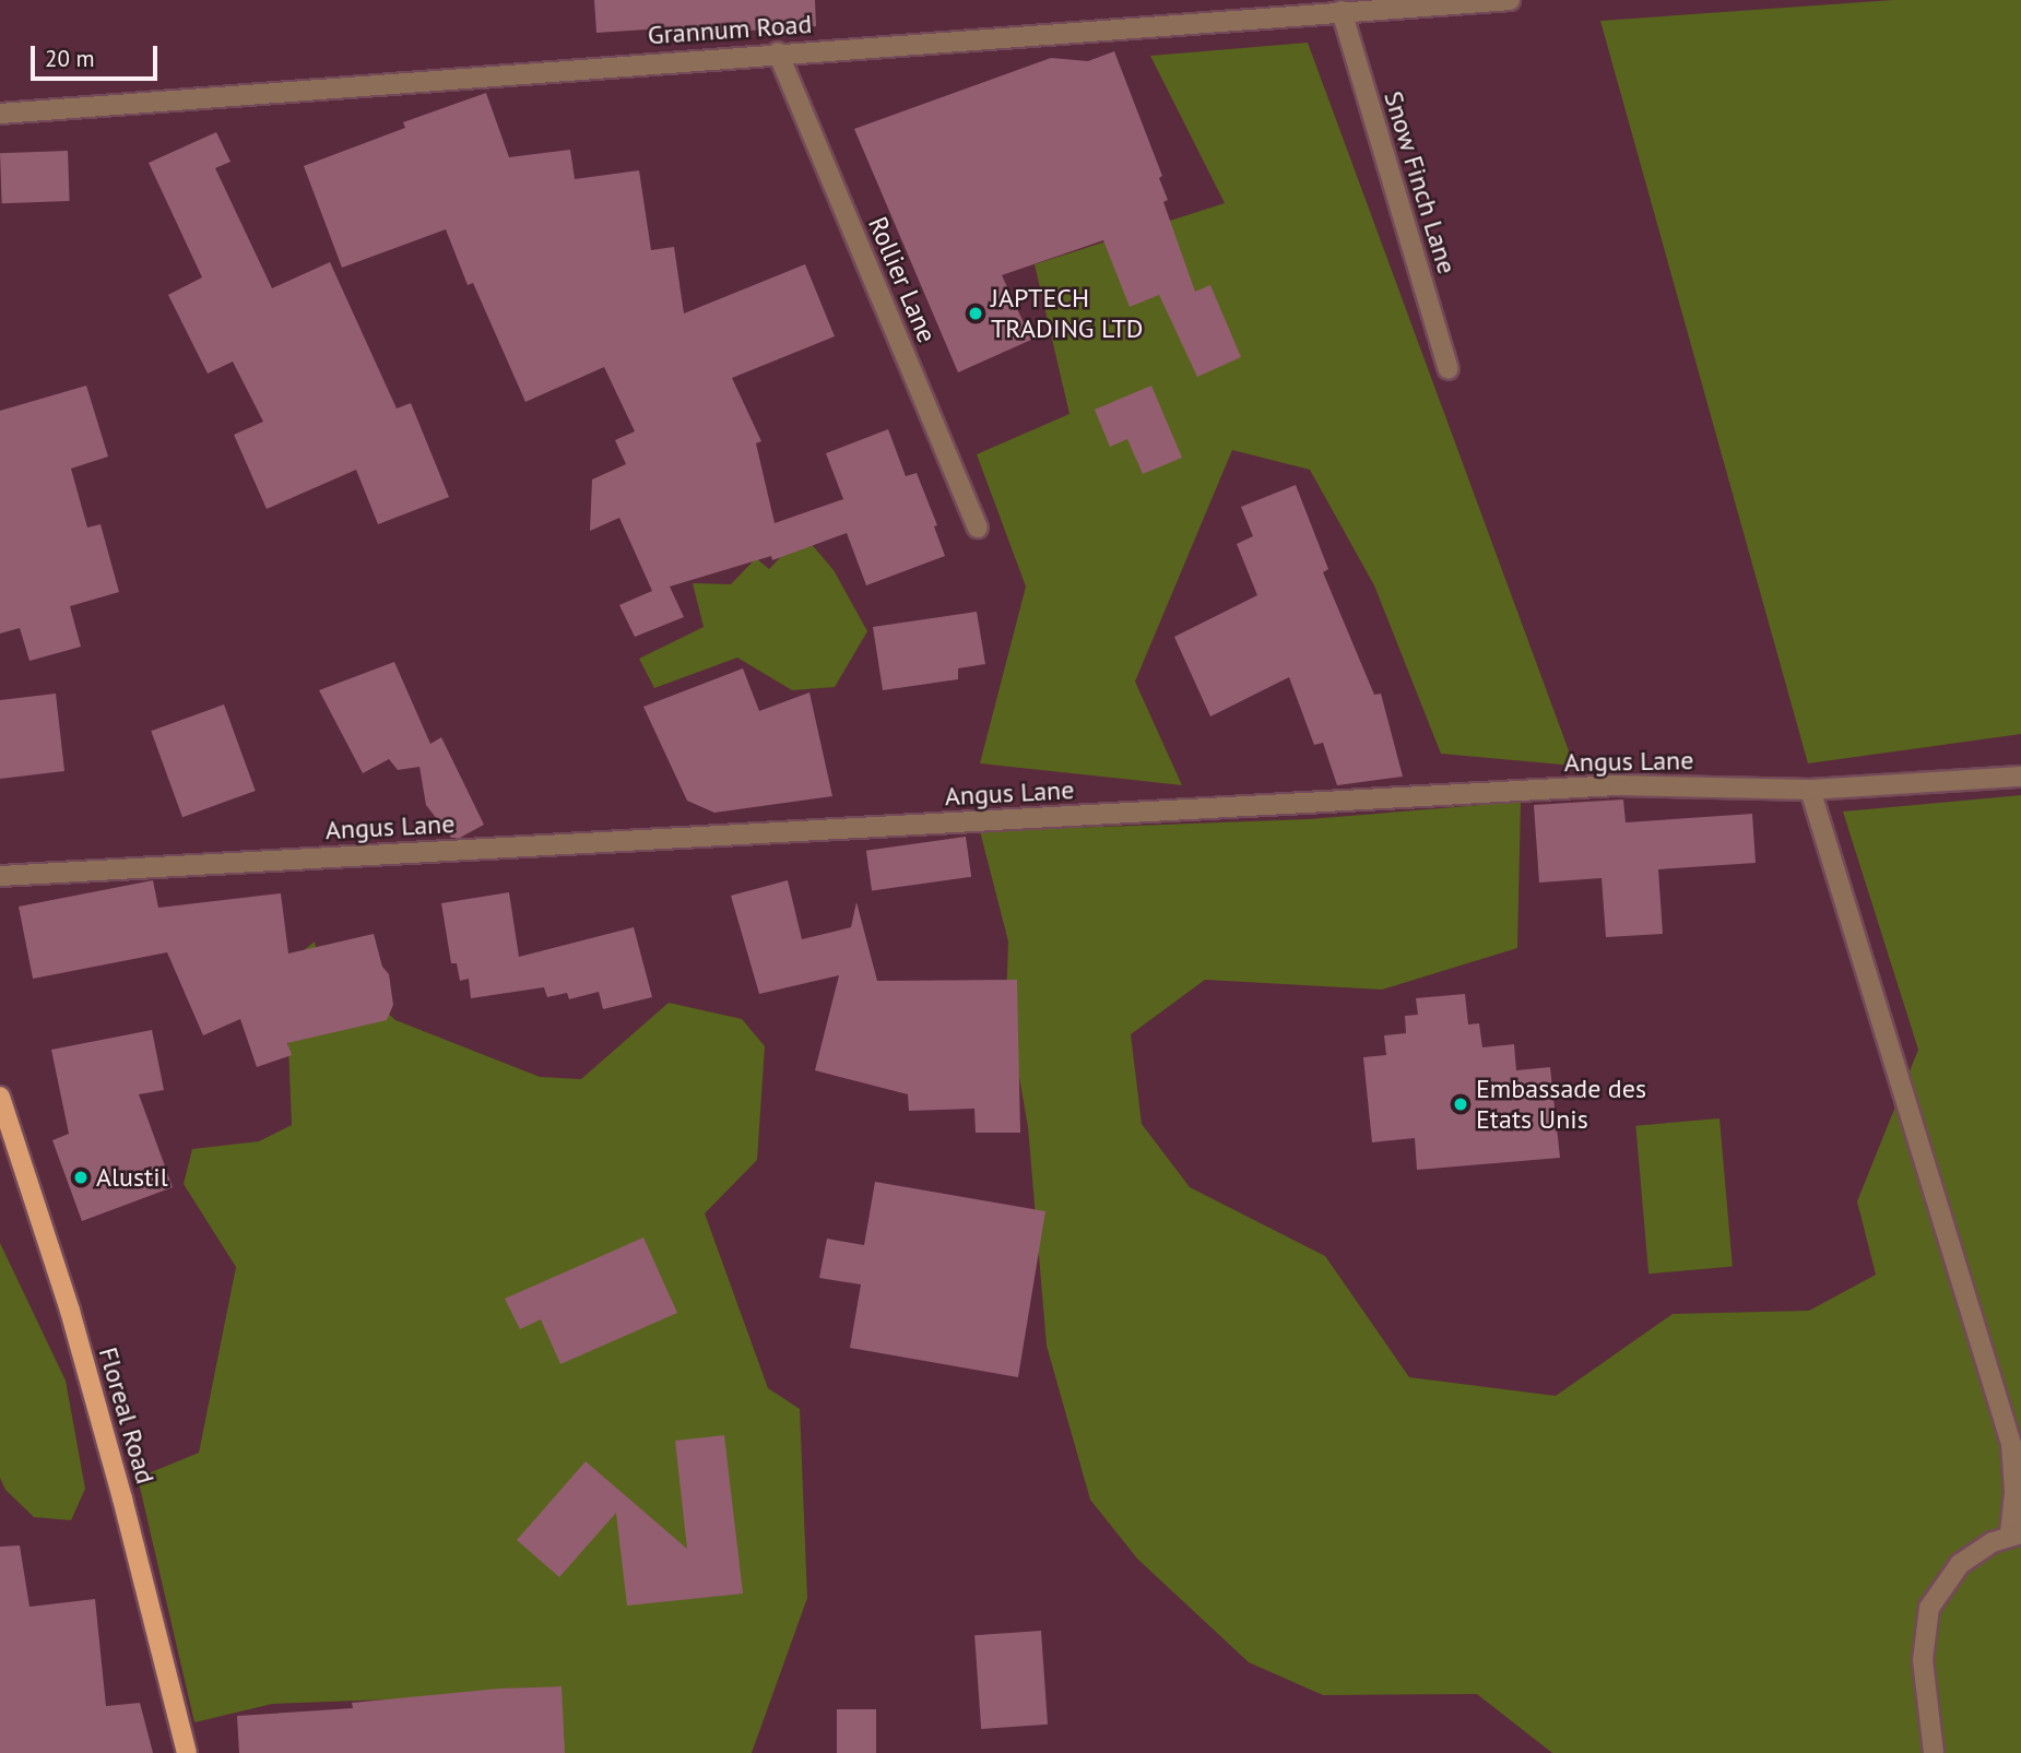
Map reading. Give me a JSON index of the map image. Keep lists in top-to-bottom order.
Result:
{
  "streets": {
    "main road": ["Floreal Road"],
    "street": [
      "Grannum Road",
      "Snow Finch Lane",
      "Rollier Lane",
      "Angus Lane"
    ]
  },
  "crossings": [
    ["Grannum Road", "Snow Finch Lane"],
    ["Grannum Road", "Rollier Lane"]
  ],
  "places": ["JAPTECH TRADING LTD", "Embassade des Etats Unis", "Alustil"],
  "scale_bar": "20 m"
}
